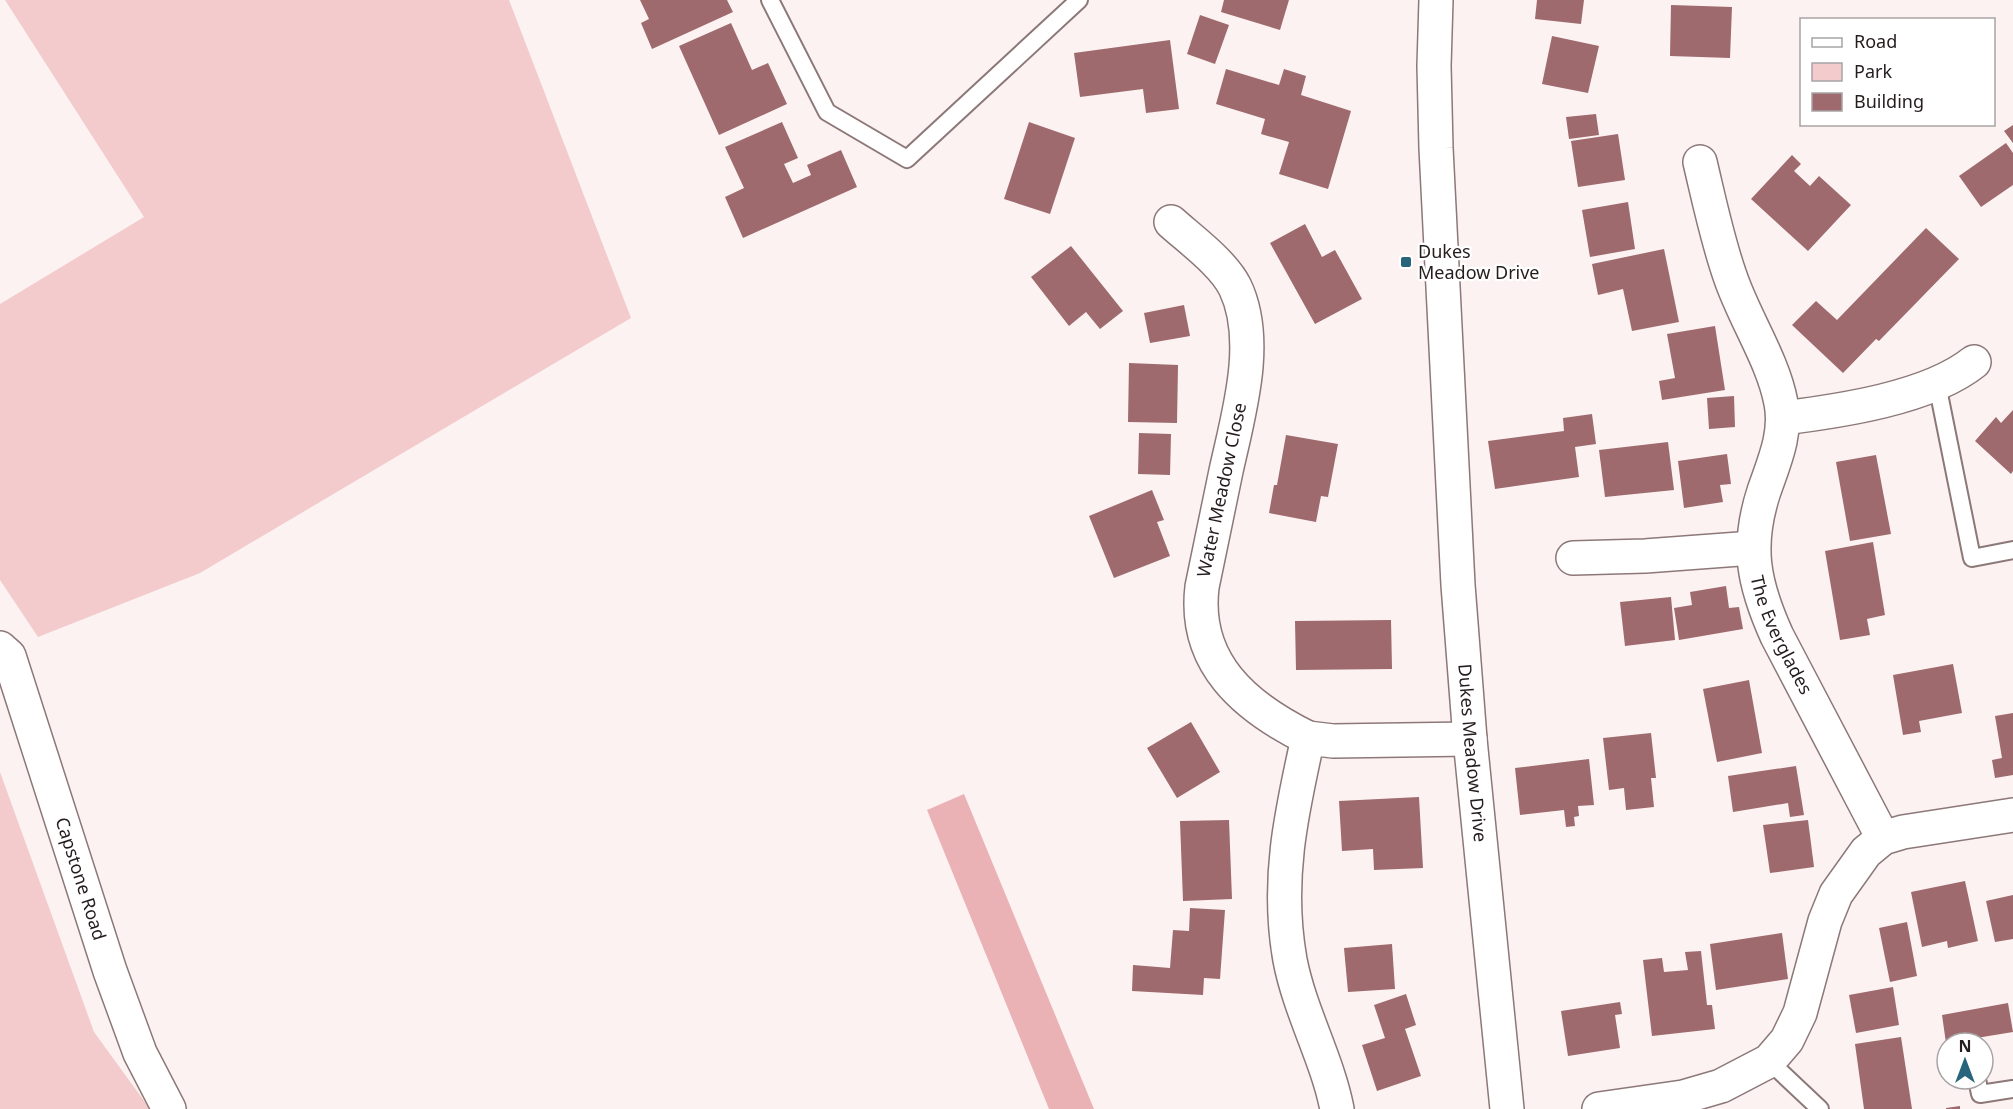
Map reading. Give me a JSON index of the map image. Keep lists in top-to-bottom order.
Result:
{
  "streets": {
    "street": [
      "Water Meadow Close",
      "The Everglades",
      "Dukes Meadow Drive",
      "Capstone Road"
    ]
  },
  "crossings": [
    ["Water Meadow Close", "Dukes Meadow Drive"]
  ],
  "places": {
    "transit": ["Dukes Meadow Drive"]
  },
  "legend": ["Road", "Park", "Building"],
  "north": "top"
}
